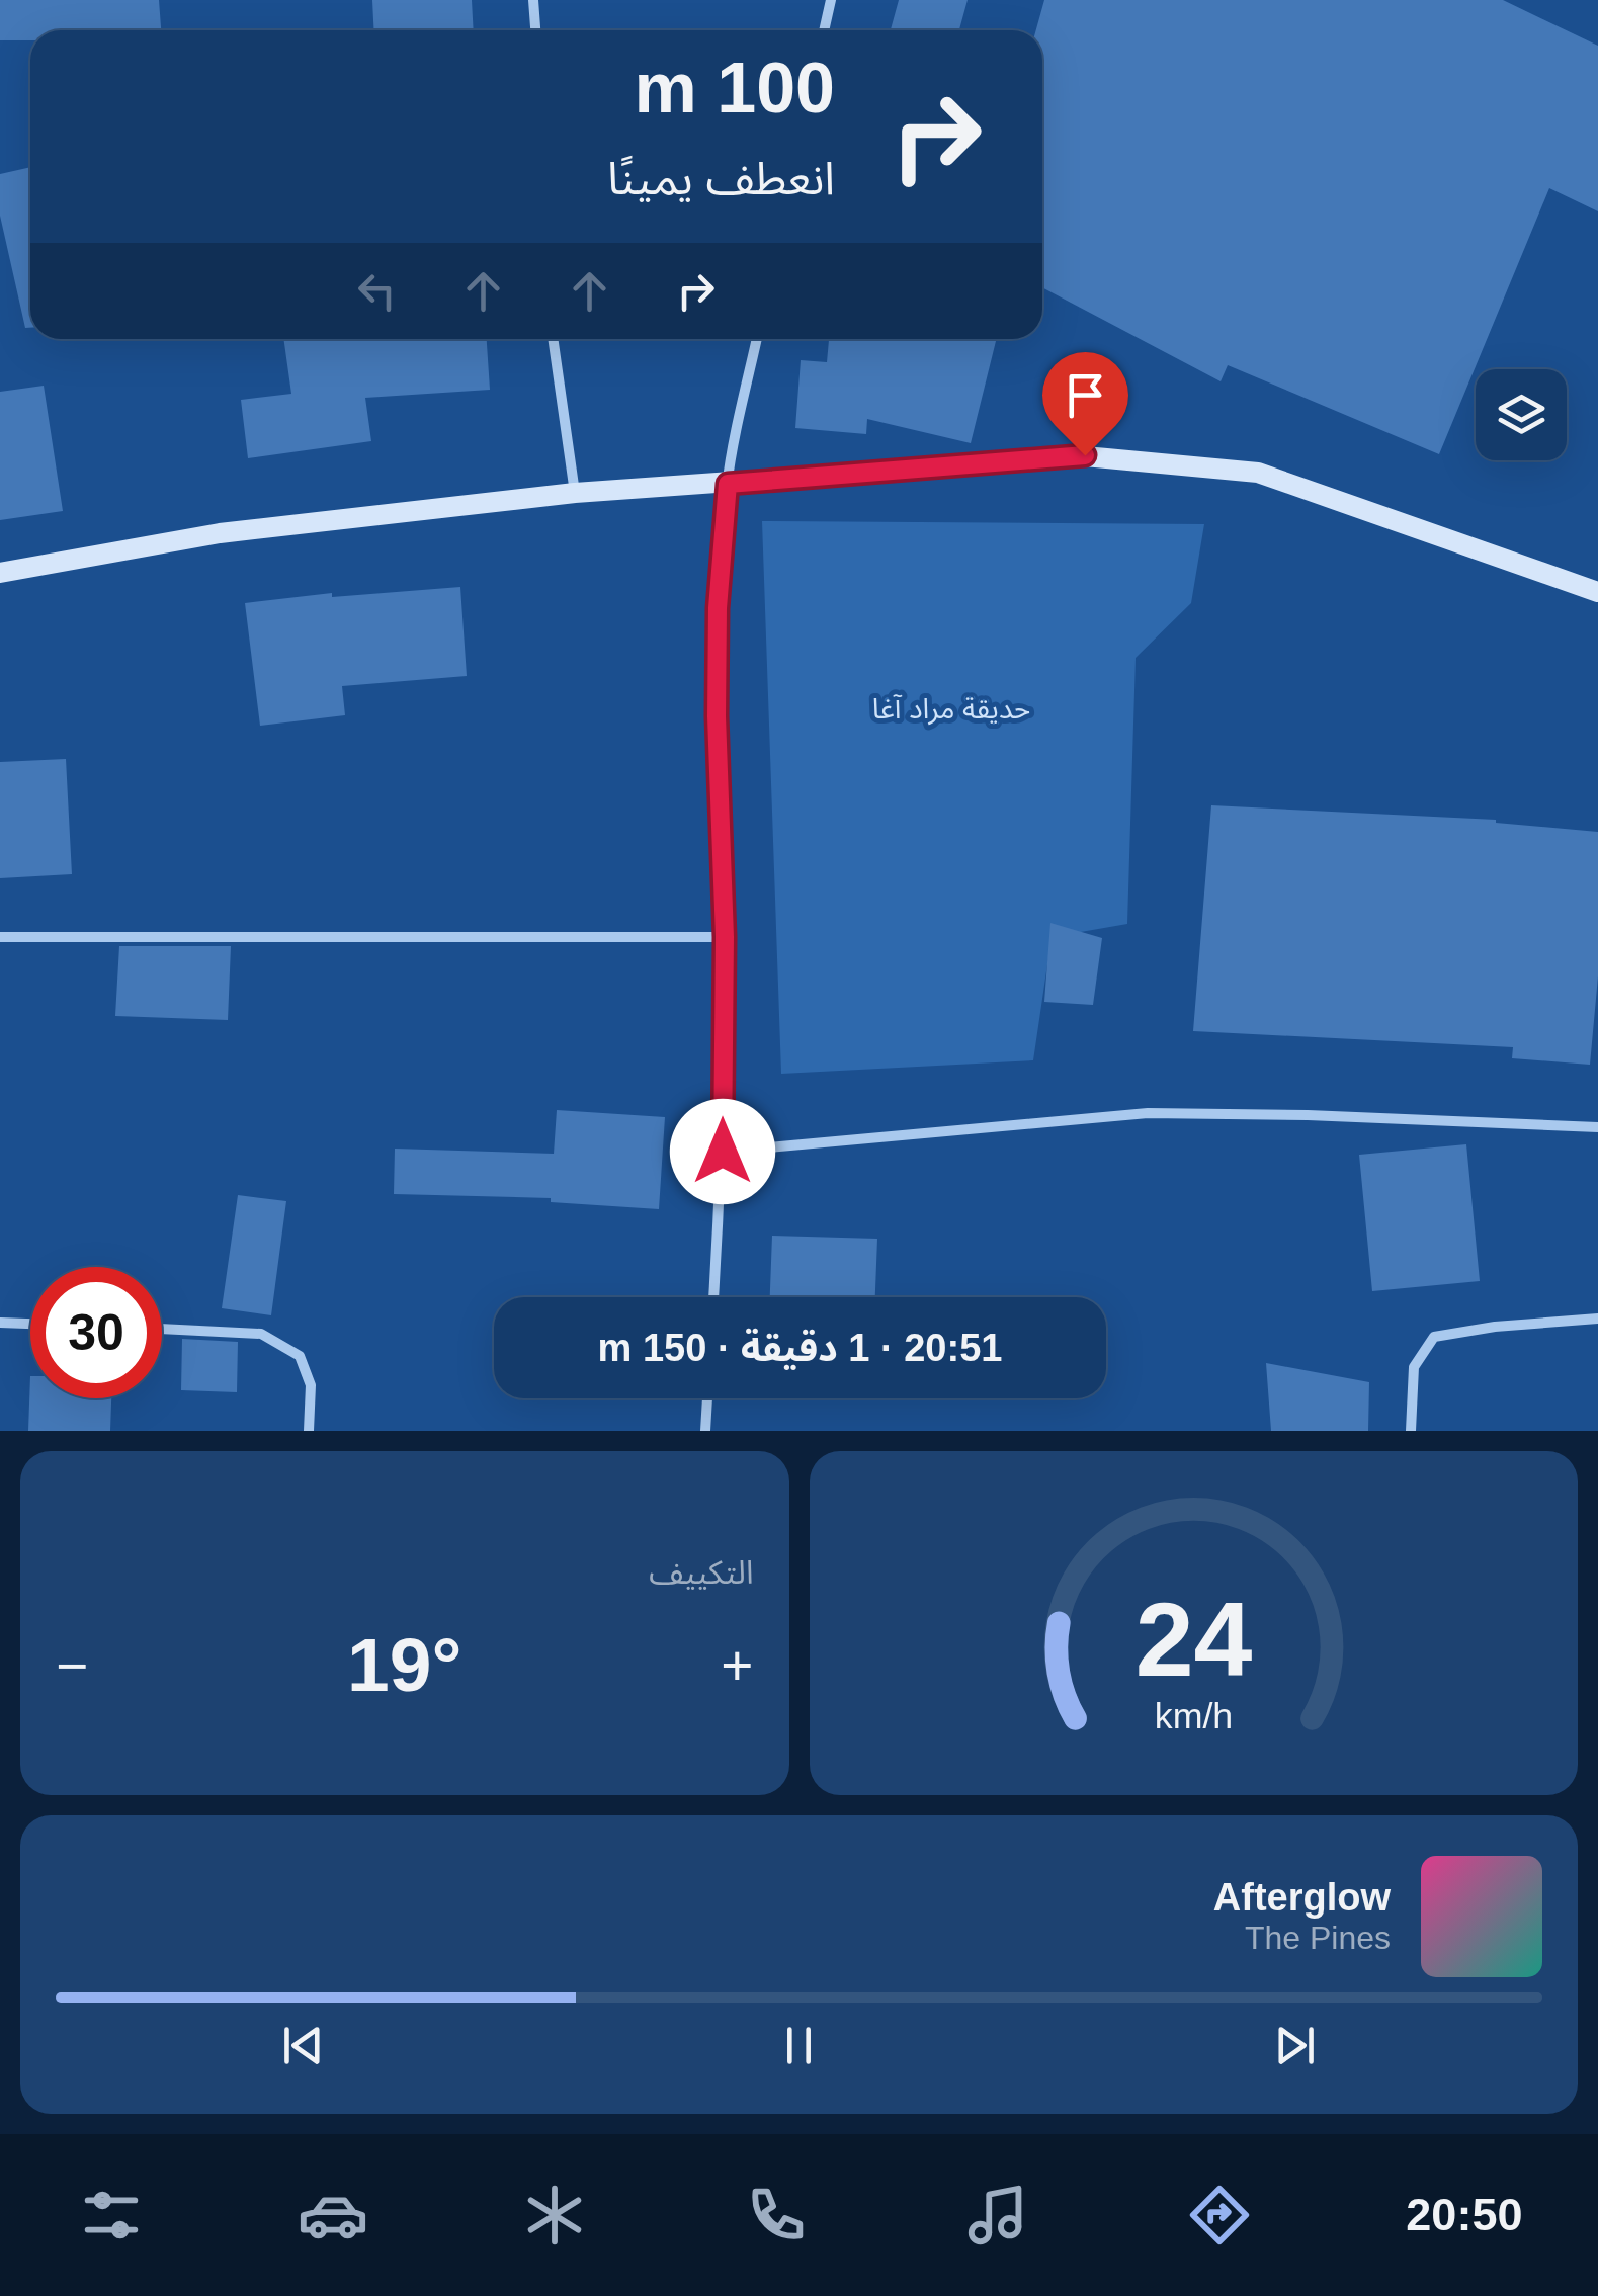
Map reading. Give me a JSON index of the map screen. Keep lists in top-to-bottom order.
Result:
{
  "parks": ["حديقة مراد آغا"],
  "page": {
    "turn": ["100 m", "انعطف يمينًا"],
    "limit": "30",
    "trip": "20:51 · 1 دقيقة · 150 m",
    "tile": "التكييف",
    "heat": ["−", "19°", "+"],
    "song": ["Afterglow", "The Pines"],
    "tabs": "20:50",
    "gauge": ["24", "km/h"]
  }
}
